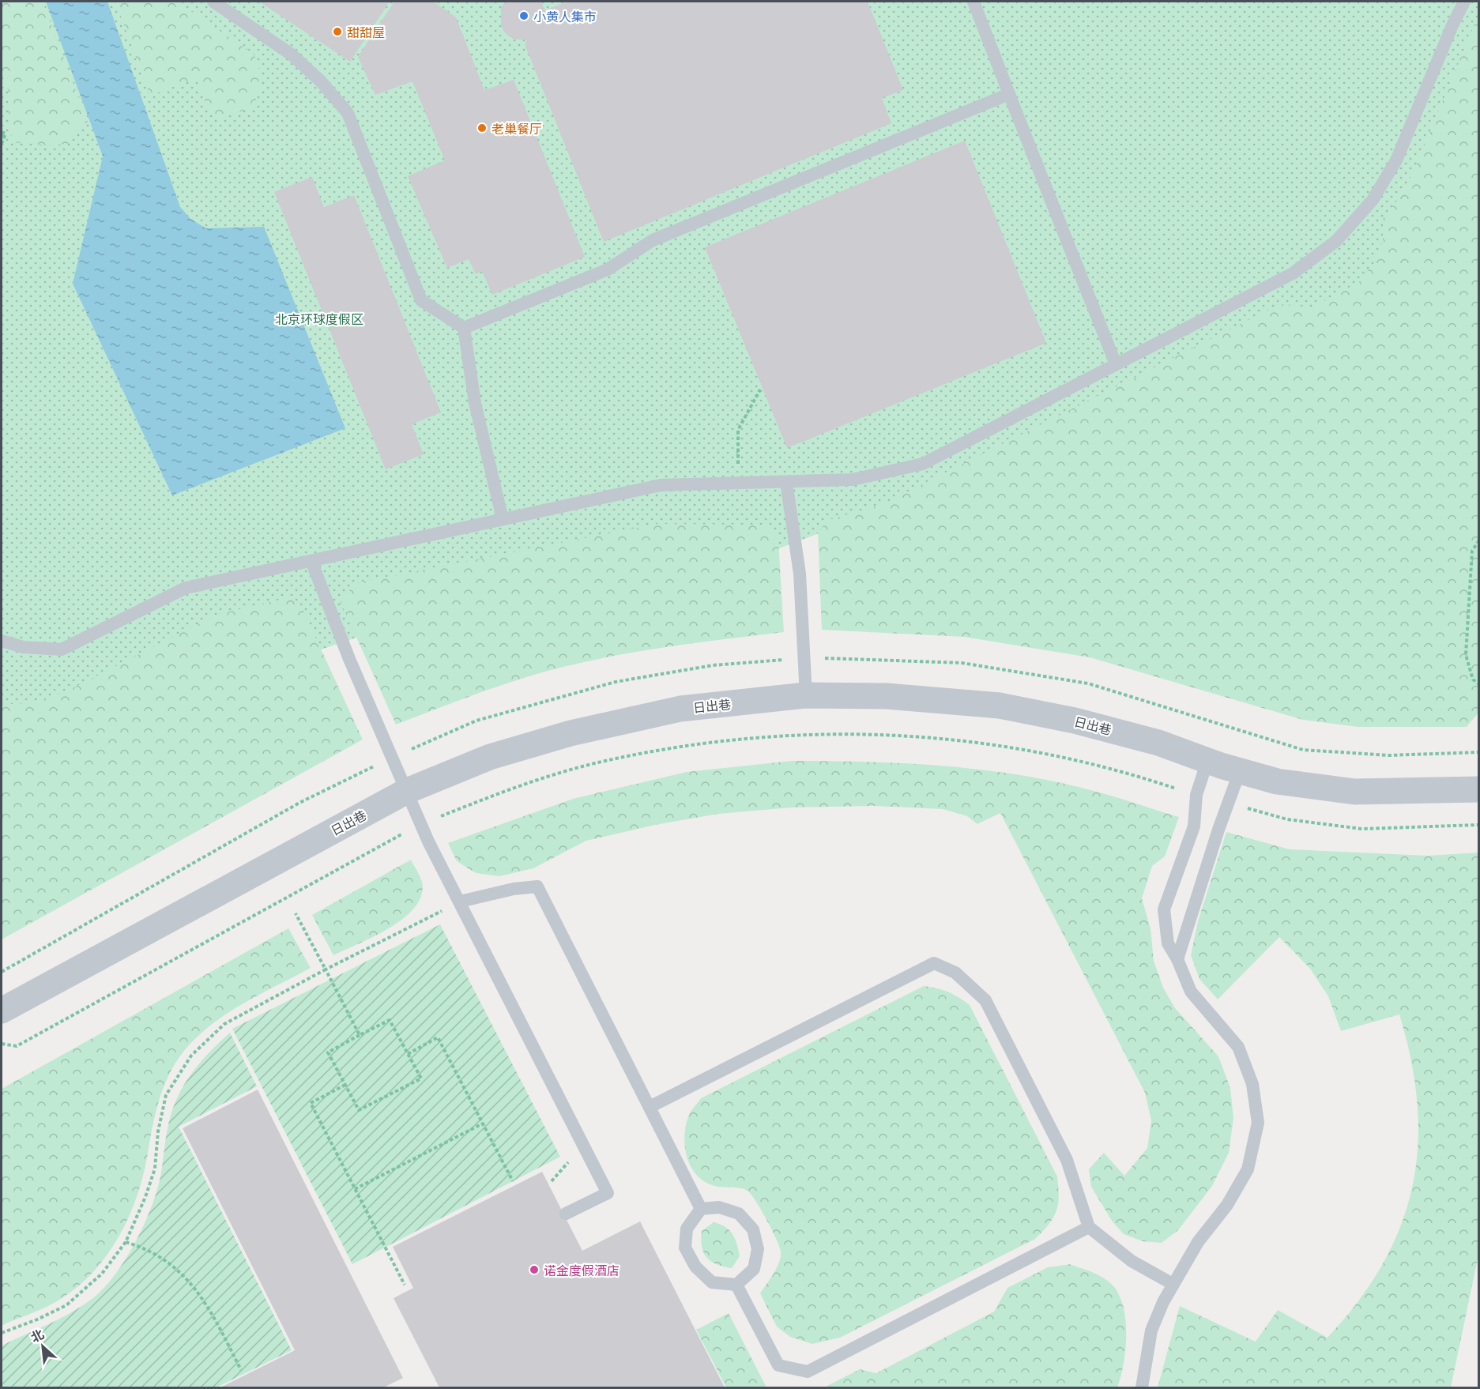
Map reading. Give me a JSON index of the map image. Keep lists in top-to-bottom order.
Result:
{
  "streets": {
    "street": ["日出巷"]
  },
  "parks": ["北京环球度假区"],
  "places": [
    "小黄人集市",
    "甜甜屋",
    "老巢餐厅",
    "诺金度假酒店"
  ],
  "north": "top left"
}
